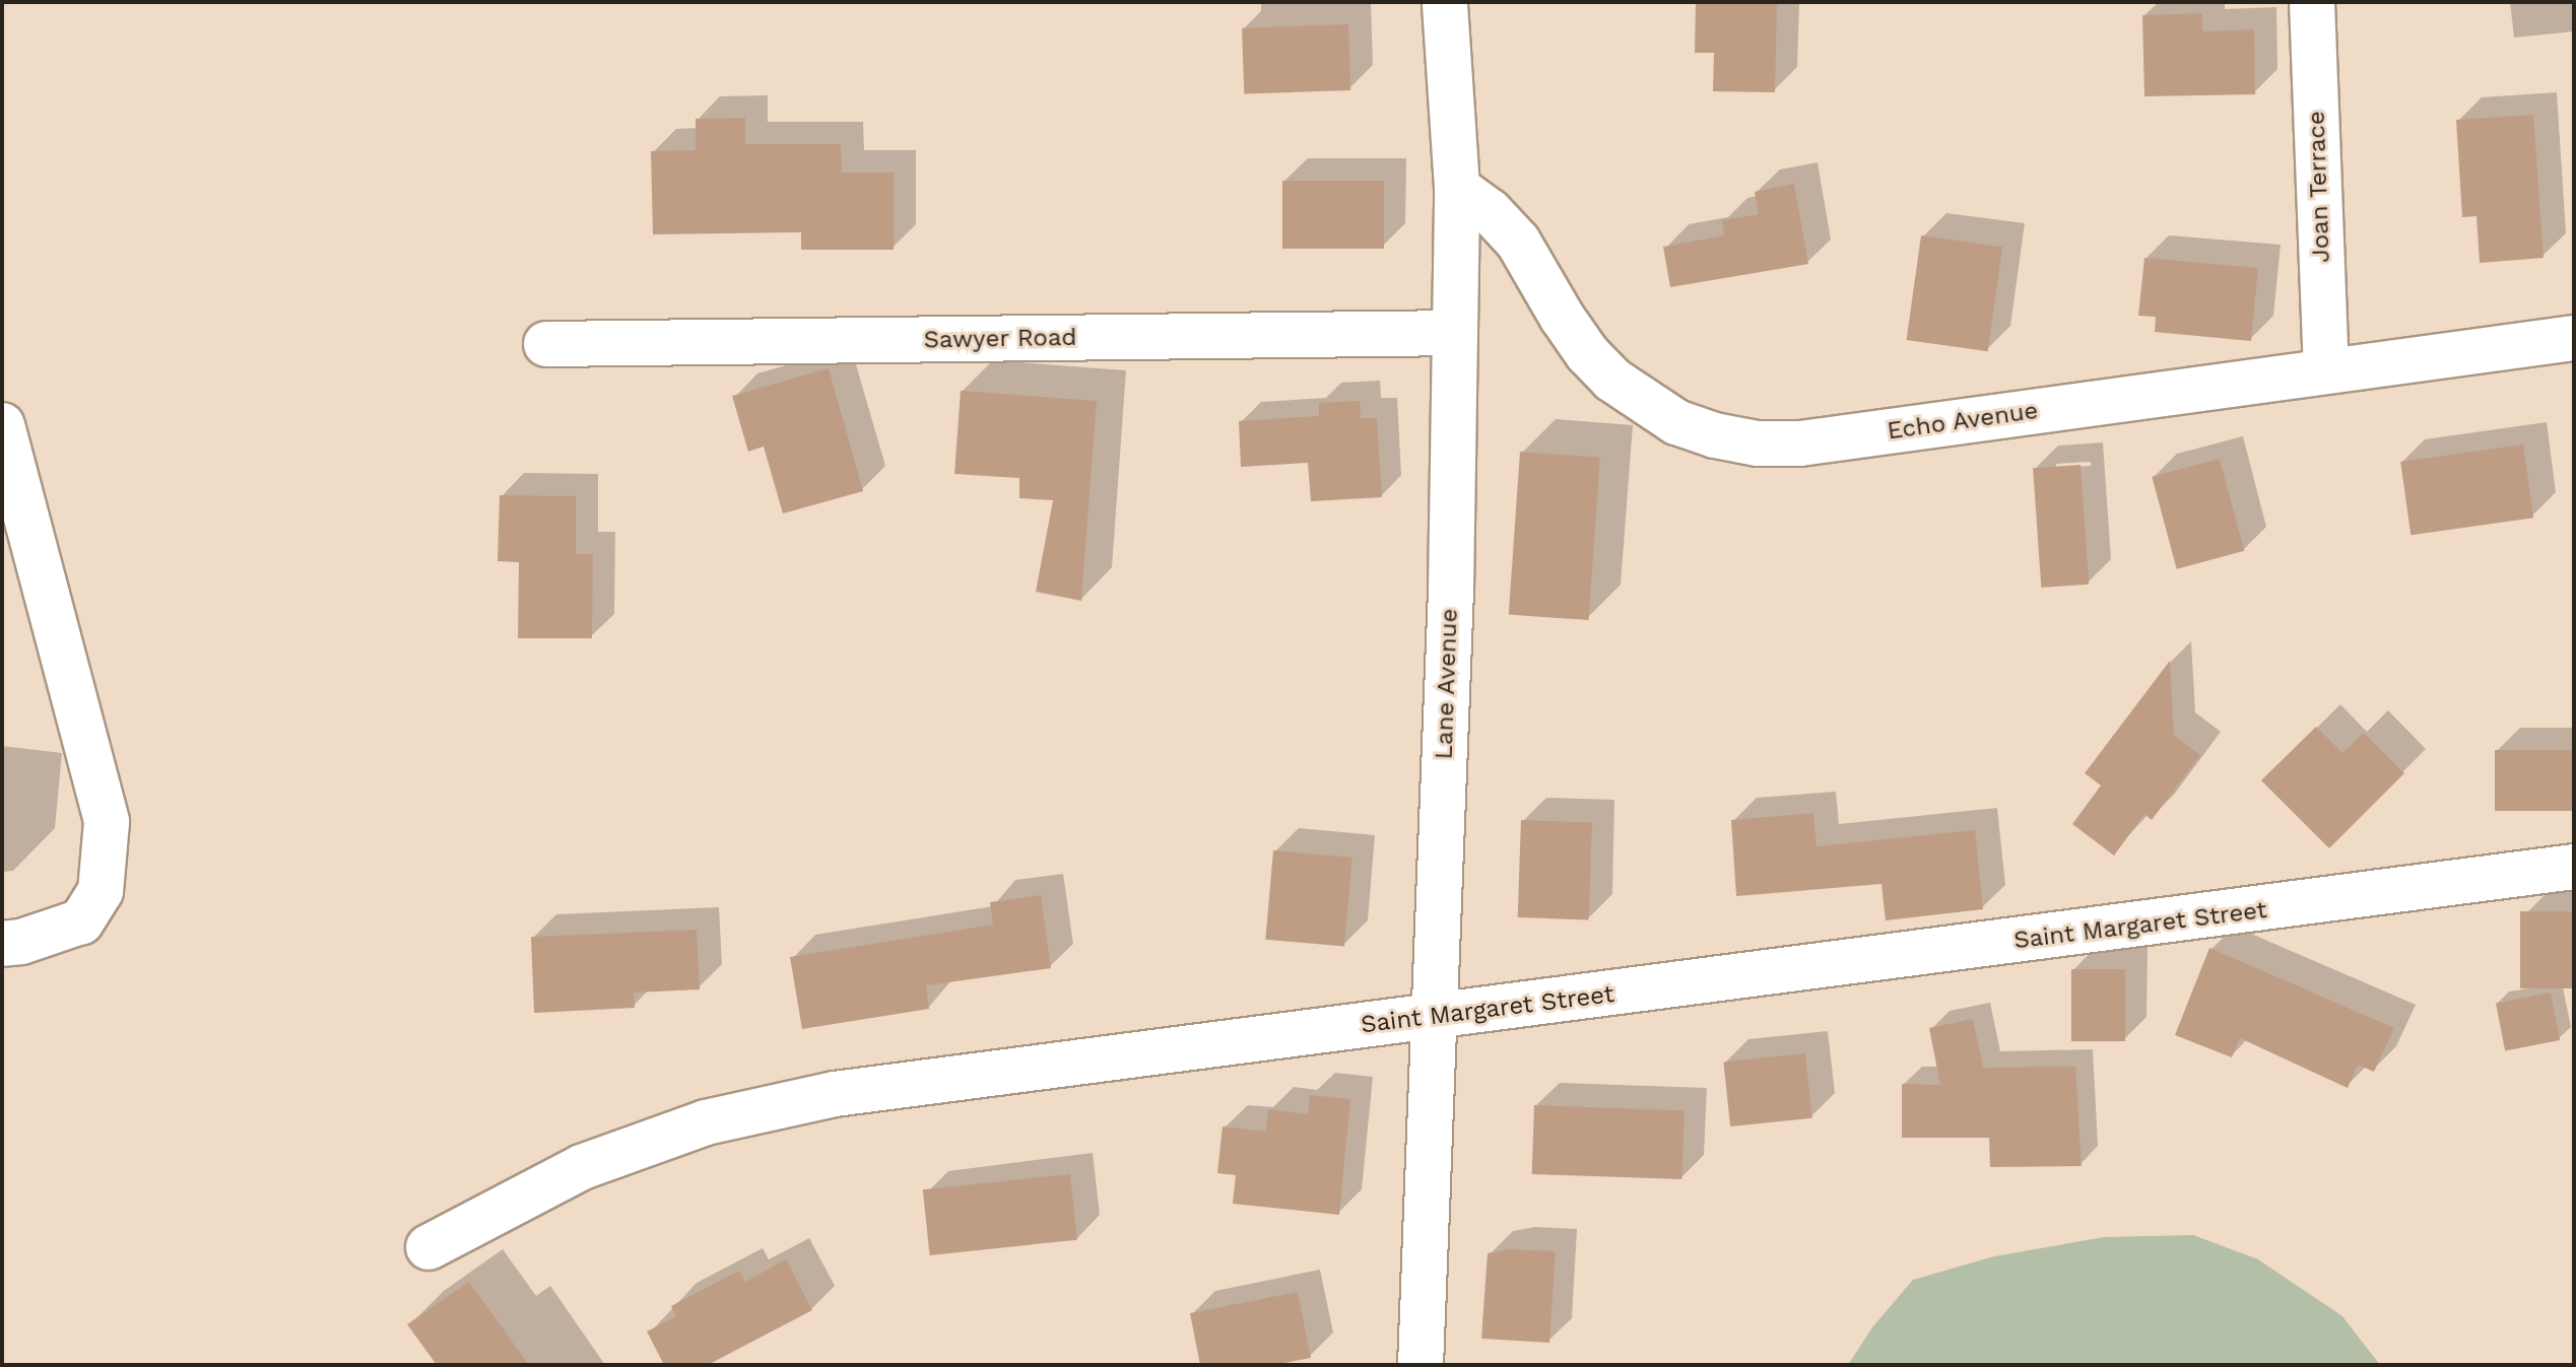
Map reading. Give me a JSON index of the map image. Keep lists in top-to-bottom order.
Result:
{
  "streets": {
    "street": [
      "Joan Terrace",
      "Sawyer Road",
      "Echo Avenue",
      "Lane Avenue",
      "Saint Margaret Street"
    ]
  },
  "crossings": [
    ["Joan Terrace", "Echo Avenue"],
    ["Sawyer Road", "Lane Avenue"],
    ["Echo Avenue", "Lane Avenue"],
    ["Lane Avenue", "Saint Margaret Street"]
  ]
}
